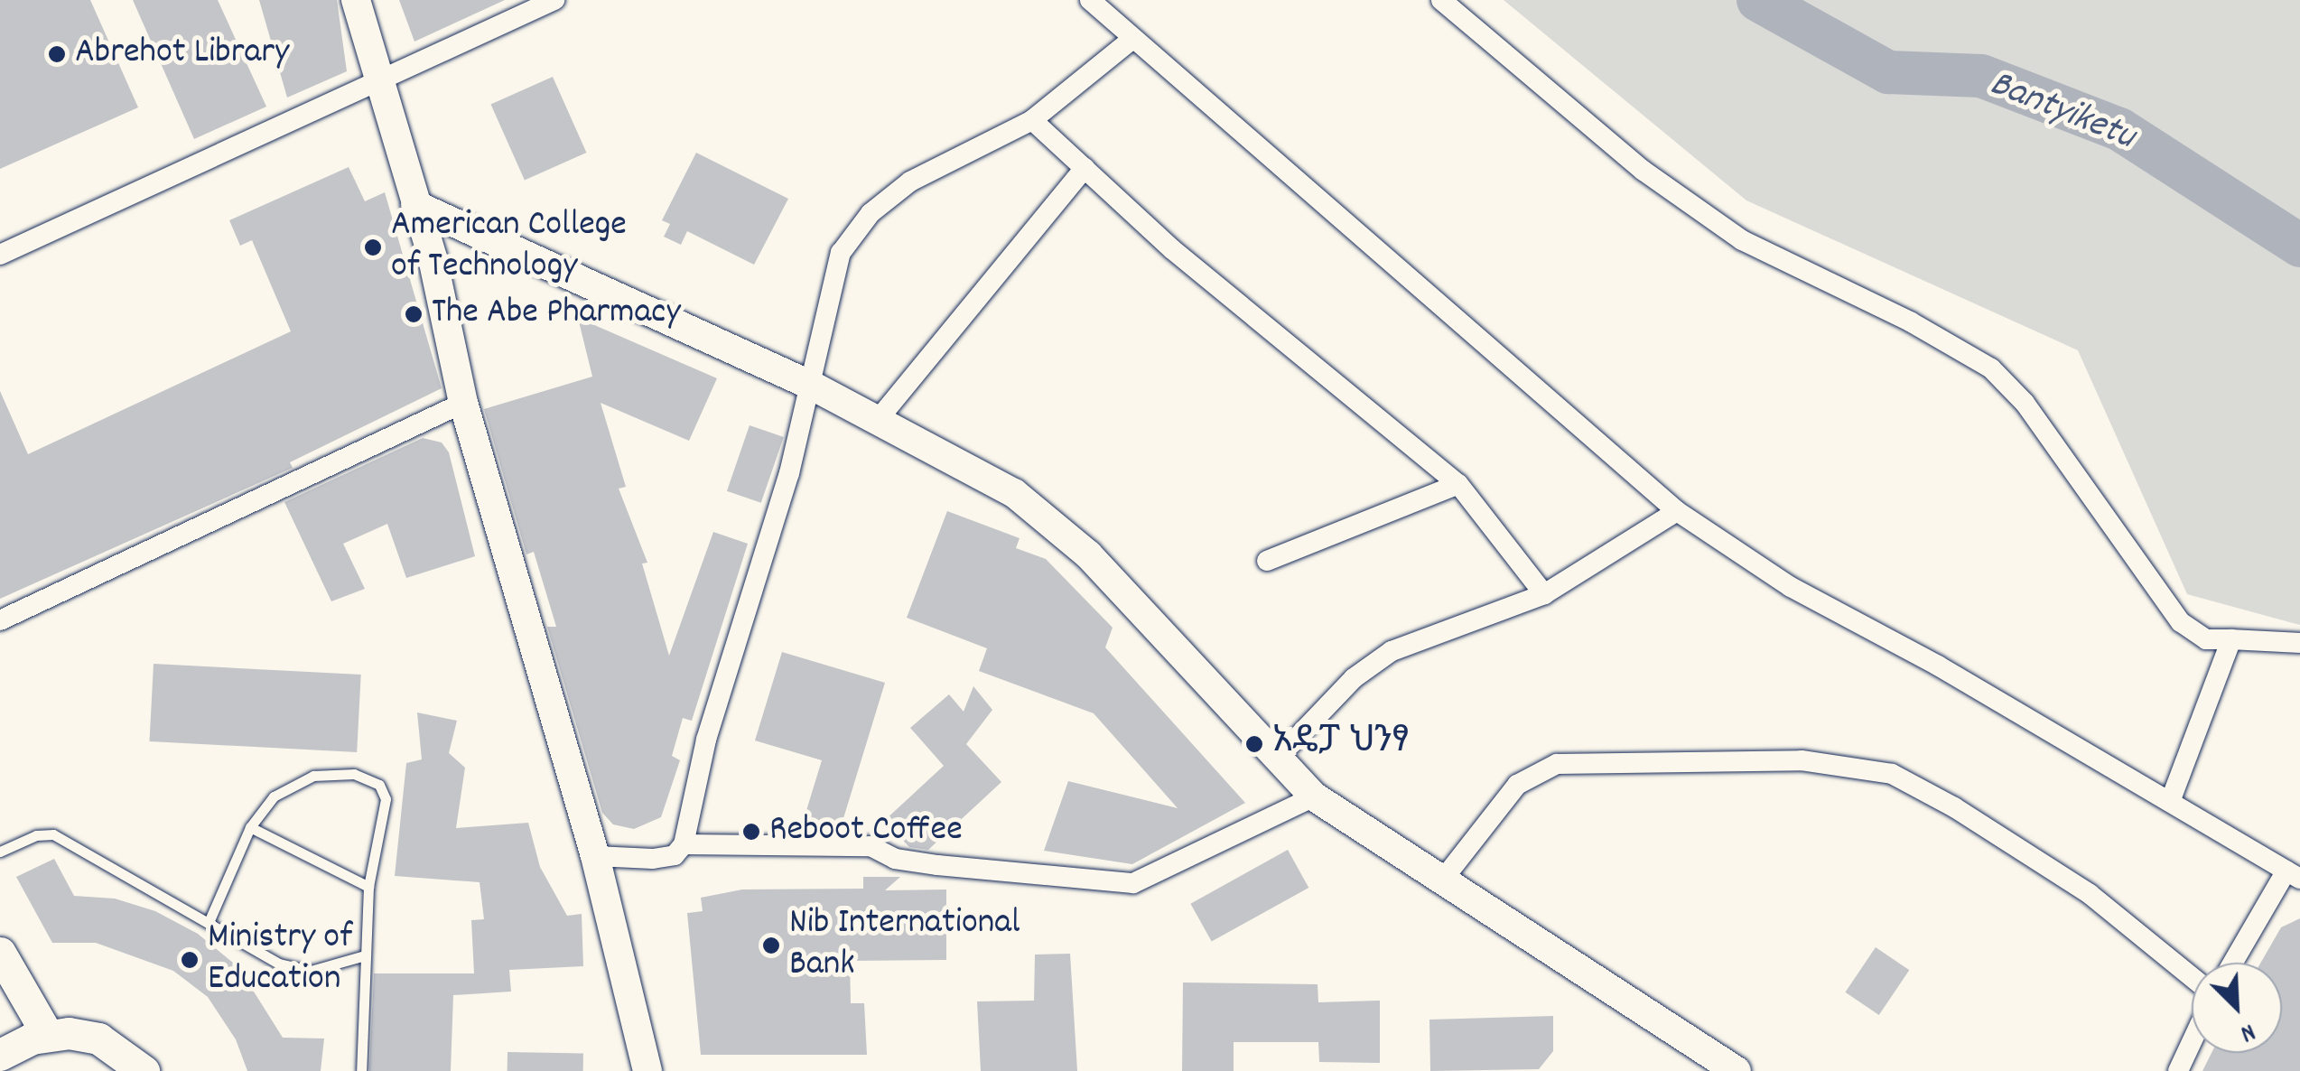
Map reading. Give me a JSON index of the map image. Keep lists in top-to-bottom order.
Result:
{
  "water": ["Bantyiketu"],
  "places": [
    "Abrehot Library",
    "American College of Technology",
    "The Abe Pharmacy",
    "አዴፓ ህንፃ",
    "Reboot Coffee",
    "Nib International Bank",
    "Ministry of Education"
  ],
  "north": "bottom right"
}
